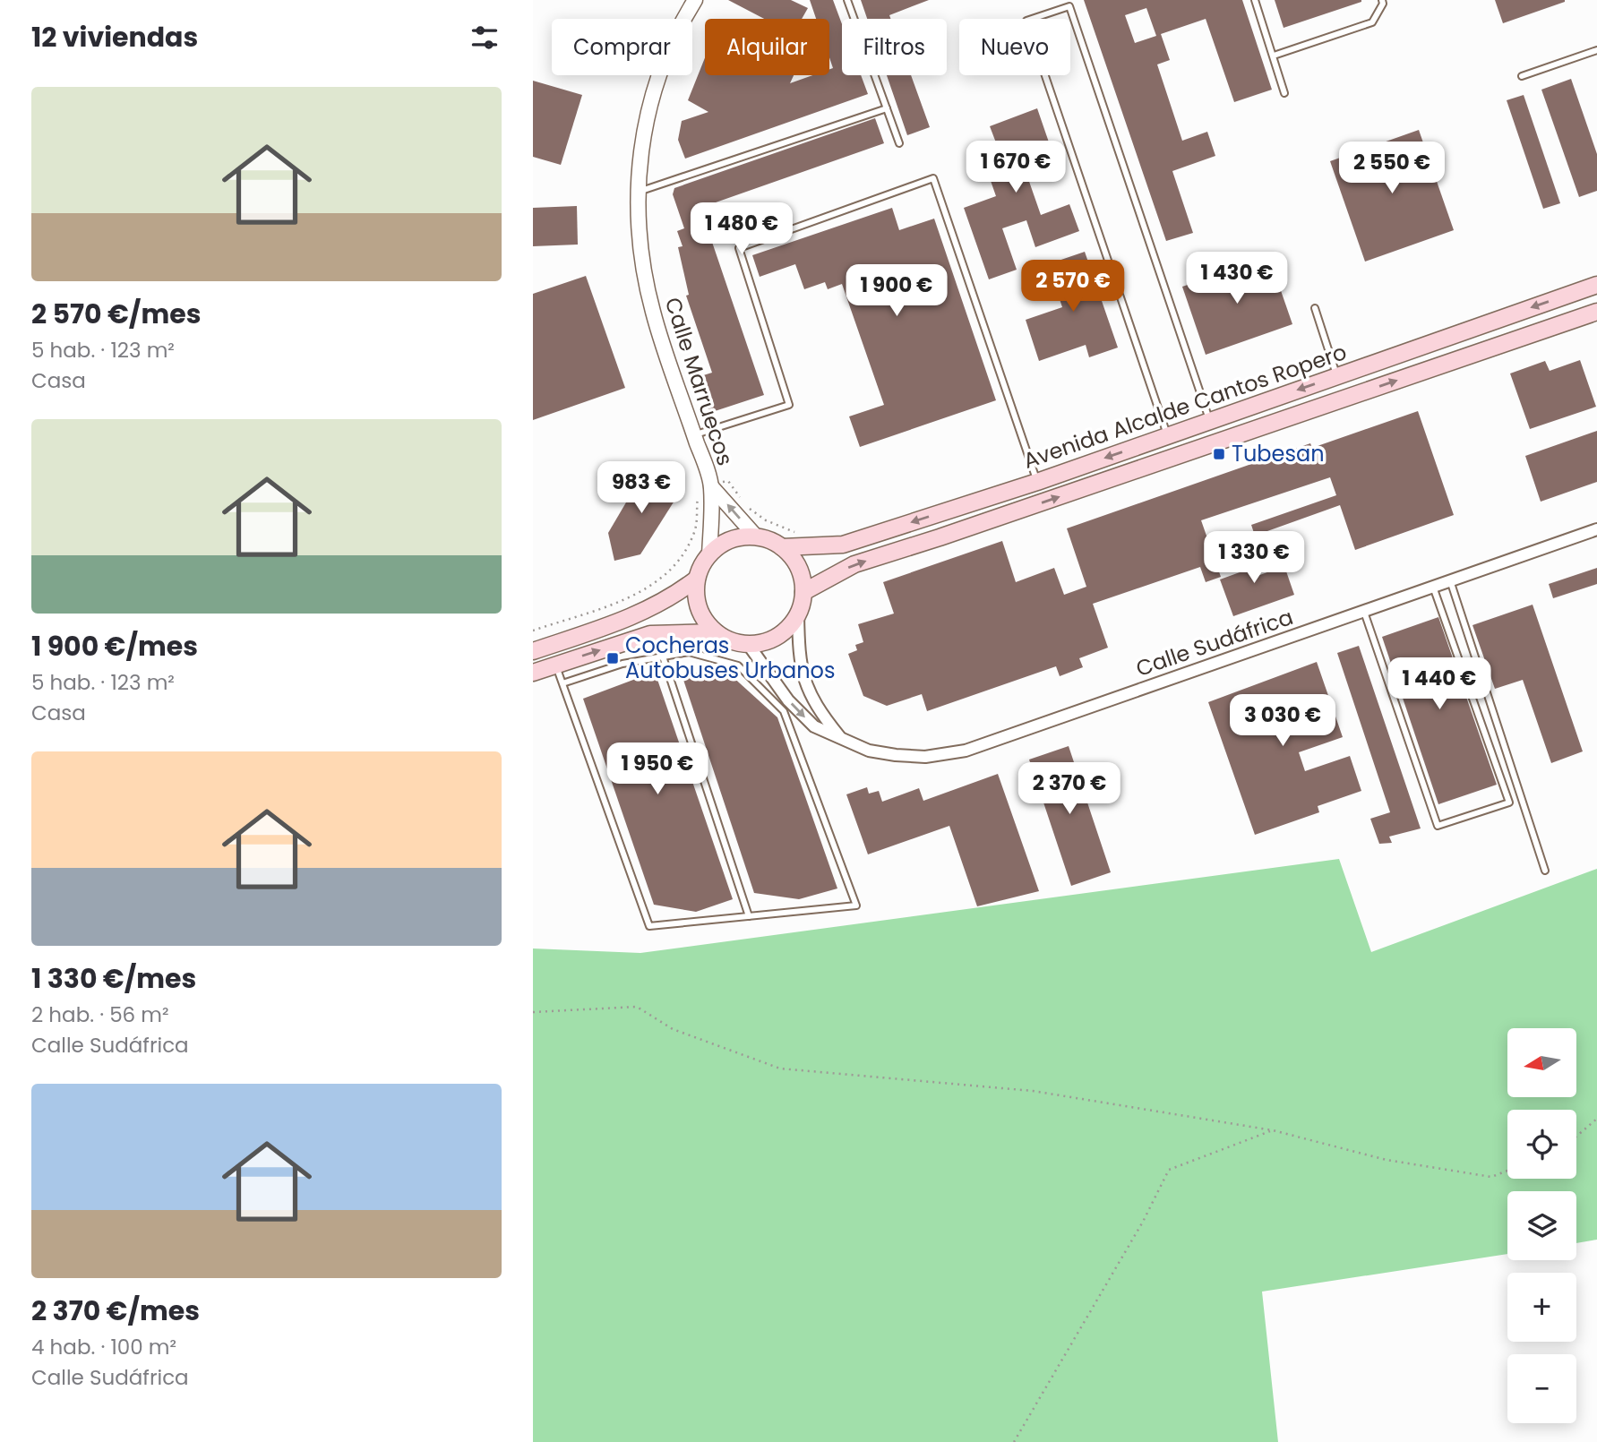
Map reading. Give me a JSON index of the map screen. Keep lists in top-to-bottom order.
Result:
{
  "streets": {
    "main road": ["Avenida Alcalde Cantos Ropero"],
    "street": ["Calle Marruecos", "Calle Sudáfrica"]
  },
  "crossings": [
    ["Calle Marruecos", "Avenida Alcalde Cantos Ropero"],
    ["Calle Marruecos", "Calle Sudáfrica"],
    ["Avenida Alcalde Cantos Ropero", "Calle Sudáfrica"]
  ],
  "places": {
    "transit": ["Tubesan", "Cocheras Autobuses Urbanos"]
  },
  "north": "left",
  "page": {
    "heading": "12 viviendas",
    "chip": [
      "Comprar",
      "Alquilar",
      "Filtros",
      "Nuevo"
    ],
    "list": [
      {
        "name": "2 570 €/mes",
        "note": "5 hab. · 123 m² · Casa"
      },
      {
        "name": "1 900 €/mes",
        "note": "5 hab. · 123 m² · Casa"
      },
      {
        "name": "1 330 €/mes",
        "note": "2 hab. · 56 m² · Calle Sudáfrica"
      },
      {
        "name": "2 370 €/mes",
        "note": "4 hab. · 100 m² · Calle Sudáfrica"
      }
    ],
    "price": [
      "1 670 €",
      "2 550 €",
      "1 480 €",
      "1 430 €",
      "2 570 €",
      "1 900 €",
      "983 €",
      "1 330 €",
      "1 440 €",
      "3 030 €",
      "1 950 €",
      "2 370 €"
    ],
    "map_buttons": ["+", "−"]
  }
}
